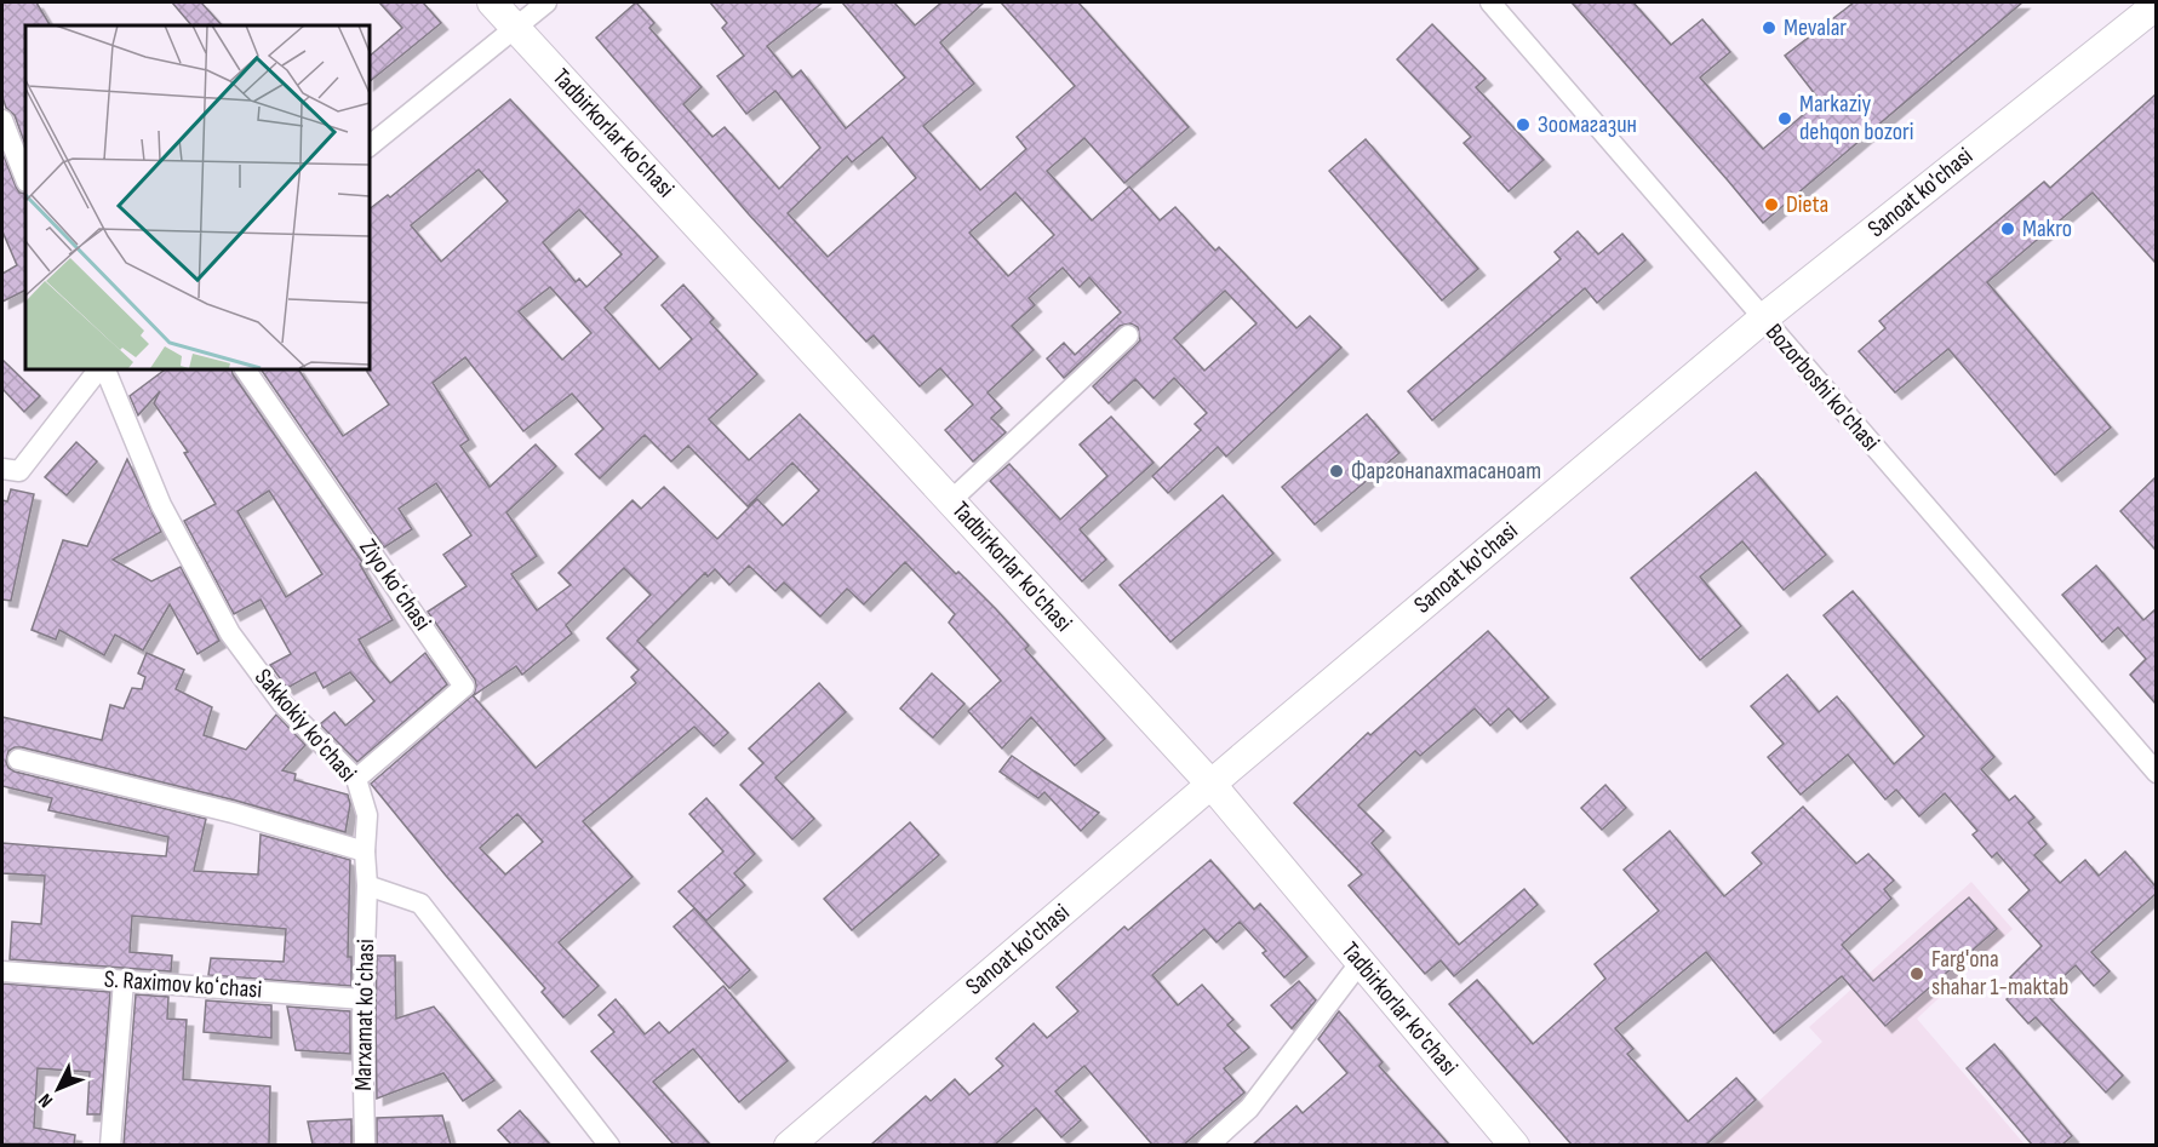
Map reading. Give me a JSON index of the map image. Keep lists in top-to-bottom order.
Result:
{
  "streets": {
    "main road": ["Tadbirkorlar ko'chasi", "Sanoat ko'chasi"],
    "street": [
      "Bozorboshi ko'chasi",
      "Ziyo koʻchasi",
      "Sakkokiy ko'chasi",
      "S. Raximov koʻchasi",
      "Marxamat koʻchasi"
    ]
  },
  "crossings": [
    ["Tadbirkorlar ko'chasi", "Sanoat ko'chasi"],
    ["Sanoat ko'chasi", "Bozorboshi ko'chasi"],
    ["Ziyo koʻchasi", "Sakkokiy ko'chasi"],
    ["Sakkokiy ko'chasi", "Marxamat koʻchasi"],
    ["S. Raximov koʻchasi", "Marxamat koʻchasi"]
  ],
  "places": [
    "Mevalar",
    "Markaziy dehqon bozori",
    "Зоомагазин",
    "Dieta",
    "Makro",
    "Фаргонапахтасаноат",
    "Farg'ona shahar 1-maktab"
  ],
  "north": "bottom left"
}
